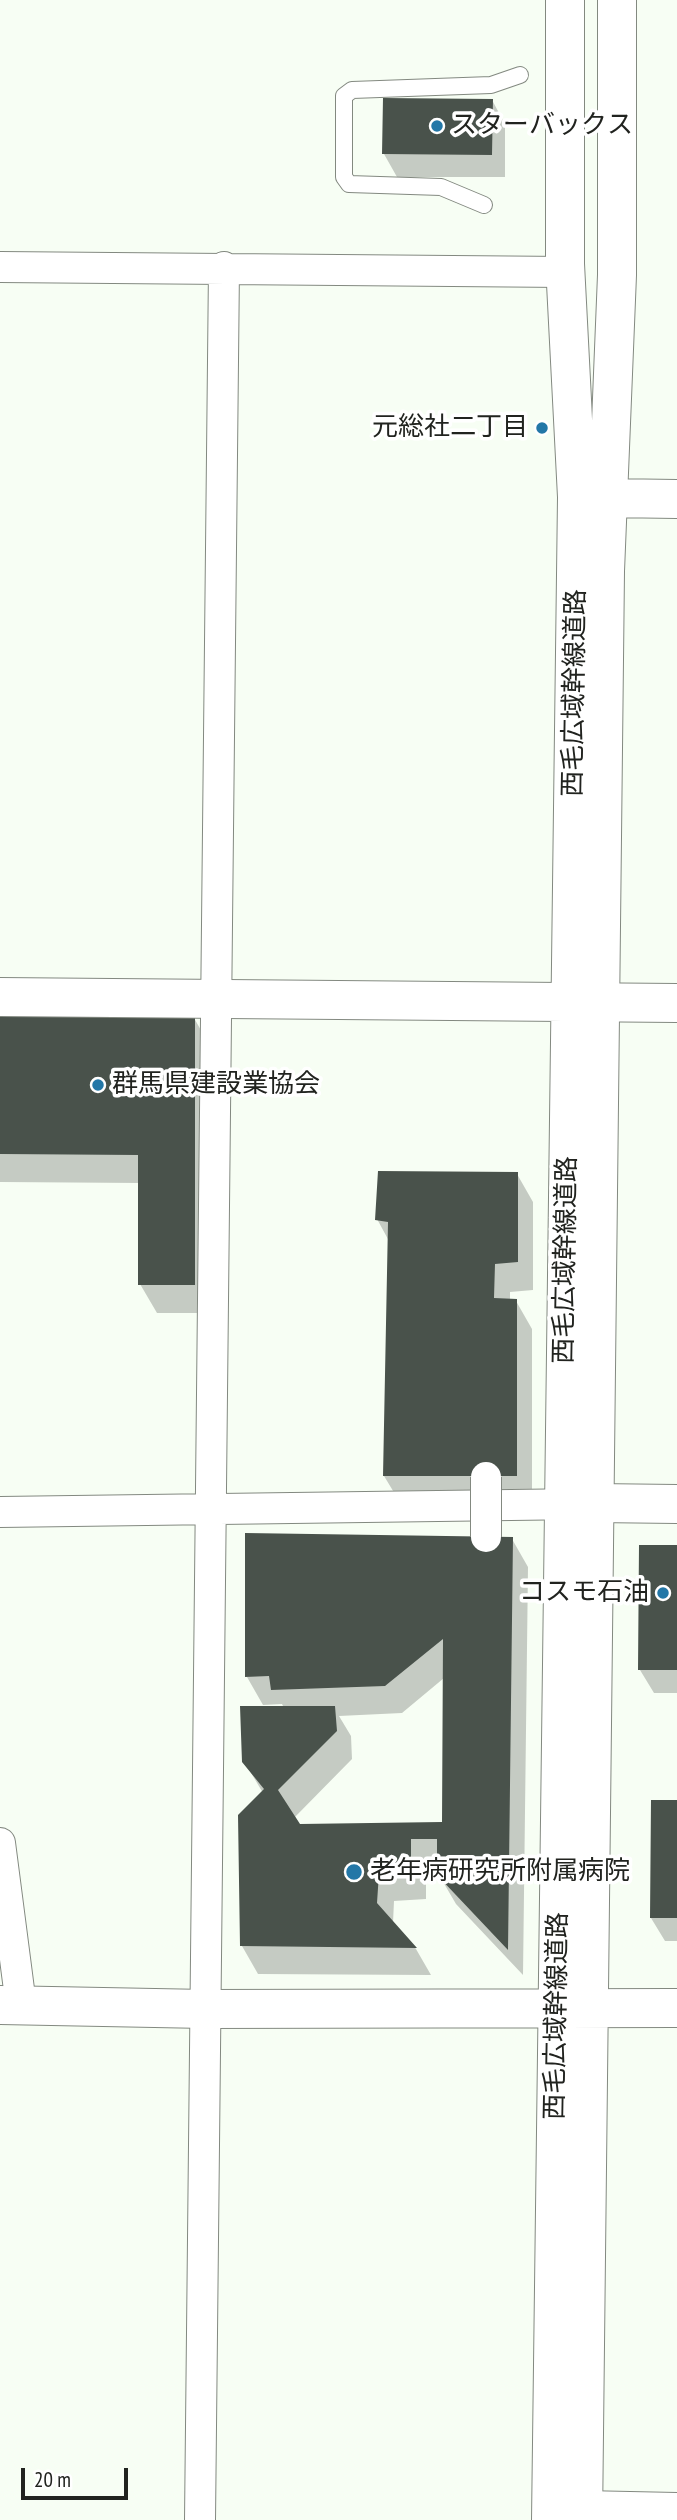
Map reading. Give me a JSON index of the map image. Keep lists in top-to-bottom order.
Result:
{
  "streets": {
    "main road": ["西毛広域幹線道路"]
  },
  "places": [
    "スターバックス",
    "元総社二丁目",
    "群馬県建設業協会",
    "コスモ石油",
    "老年病研究所附属病院"
  ],
  "scale_bar": "20 m"
}
